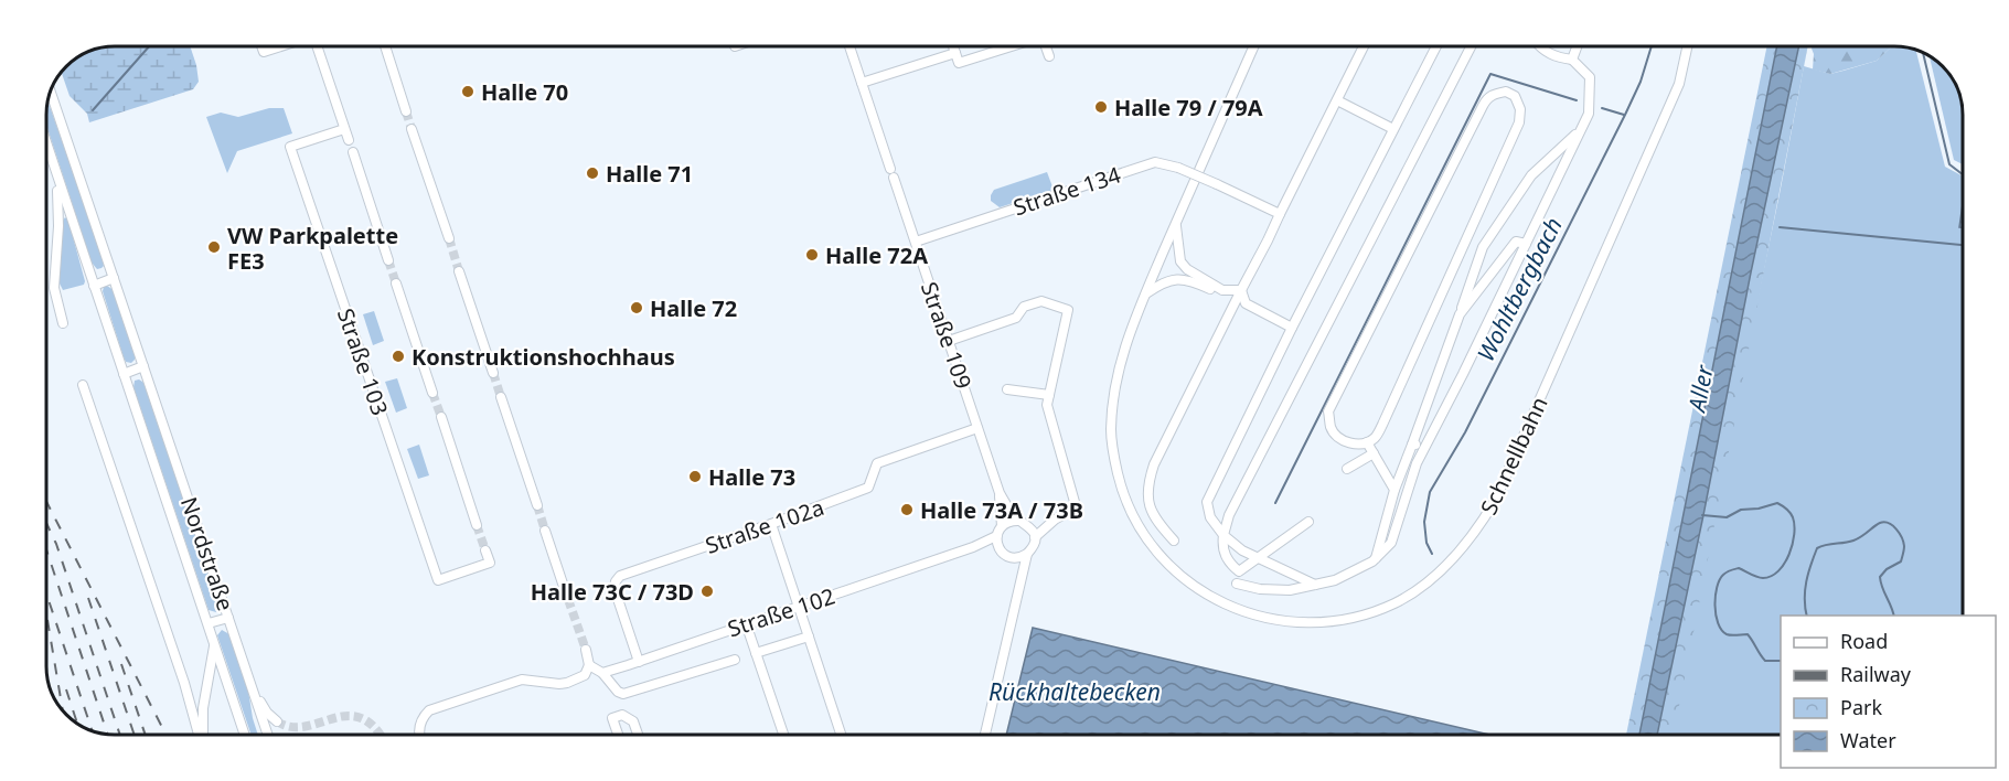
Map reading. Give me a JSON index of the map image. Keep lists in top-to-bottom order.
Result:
{
  "streets": {
    "street": [
      "Straße 134",
      "Straße 109",
      "Straße 103",
      "Schnellbahn",
      "Straße 102a",
      "Nordstraße",
      "Straße 102"
    ]
  },
  "crossings": [
    ["Straße 134", "Straße 109"],
    ["Straße 109", "Straße 102a"],
    ["Straße 102a", "Straße 102"]
  ],
  "water": ["Wohltbergbach", "Aller", "Rückhaltebecken"],
  "places": [
    "Halle 70",
    "Halle 79 / 79A",
    "Halle 71",
    "VW Parkpalette FE3",
    "Halle 72A",
    "Halle 72",
    "Konstruktionshochhaus",
    "Halle 73",
    "Halle 73A / 73B",
    "Halle 73C / 73D"
  ],
  "legend": [
    "Road",
    "Railway",
    "Park",
    "Water"
  ]
}
